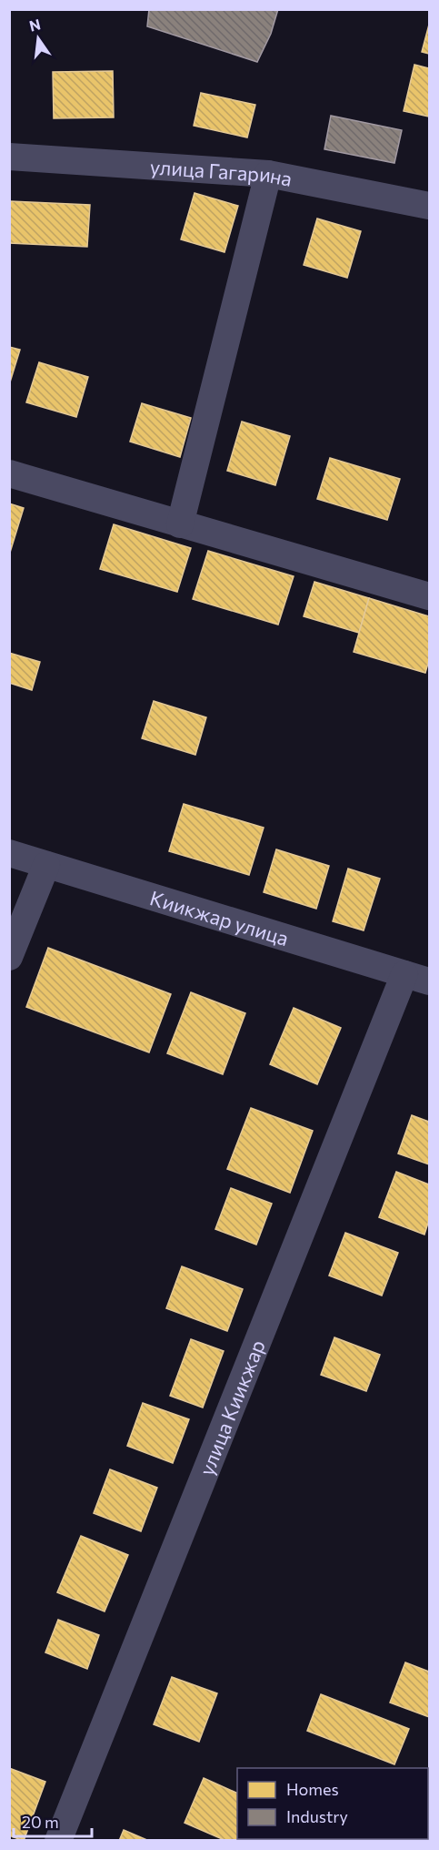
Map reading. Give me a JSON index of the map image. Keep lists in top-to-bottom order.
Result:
{
  "streets": {
    "street": ["улица Гагарина", "Киикжар улица", "улица Киикжар"]
  },
  "crossings": [
    ["Киикжар улица", "улица Киикжар"]
  ],
  "legend": ["Homes", "Industry"],
  "scale_bar": "20 m",
  "north": "top"
}
